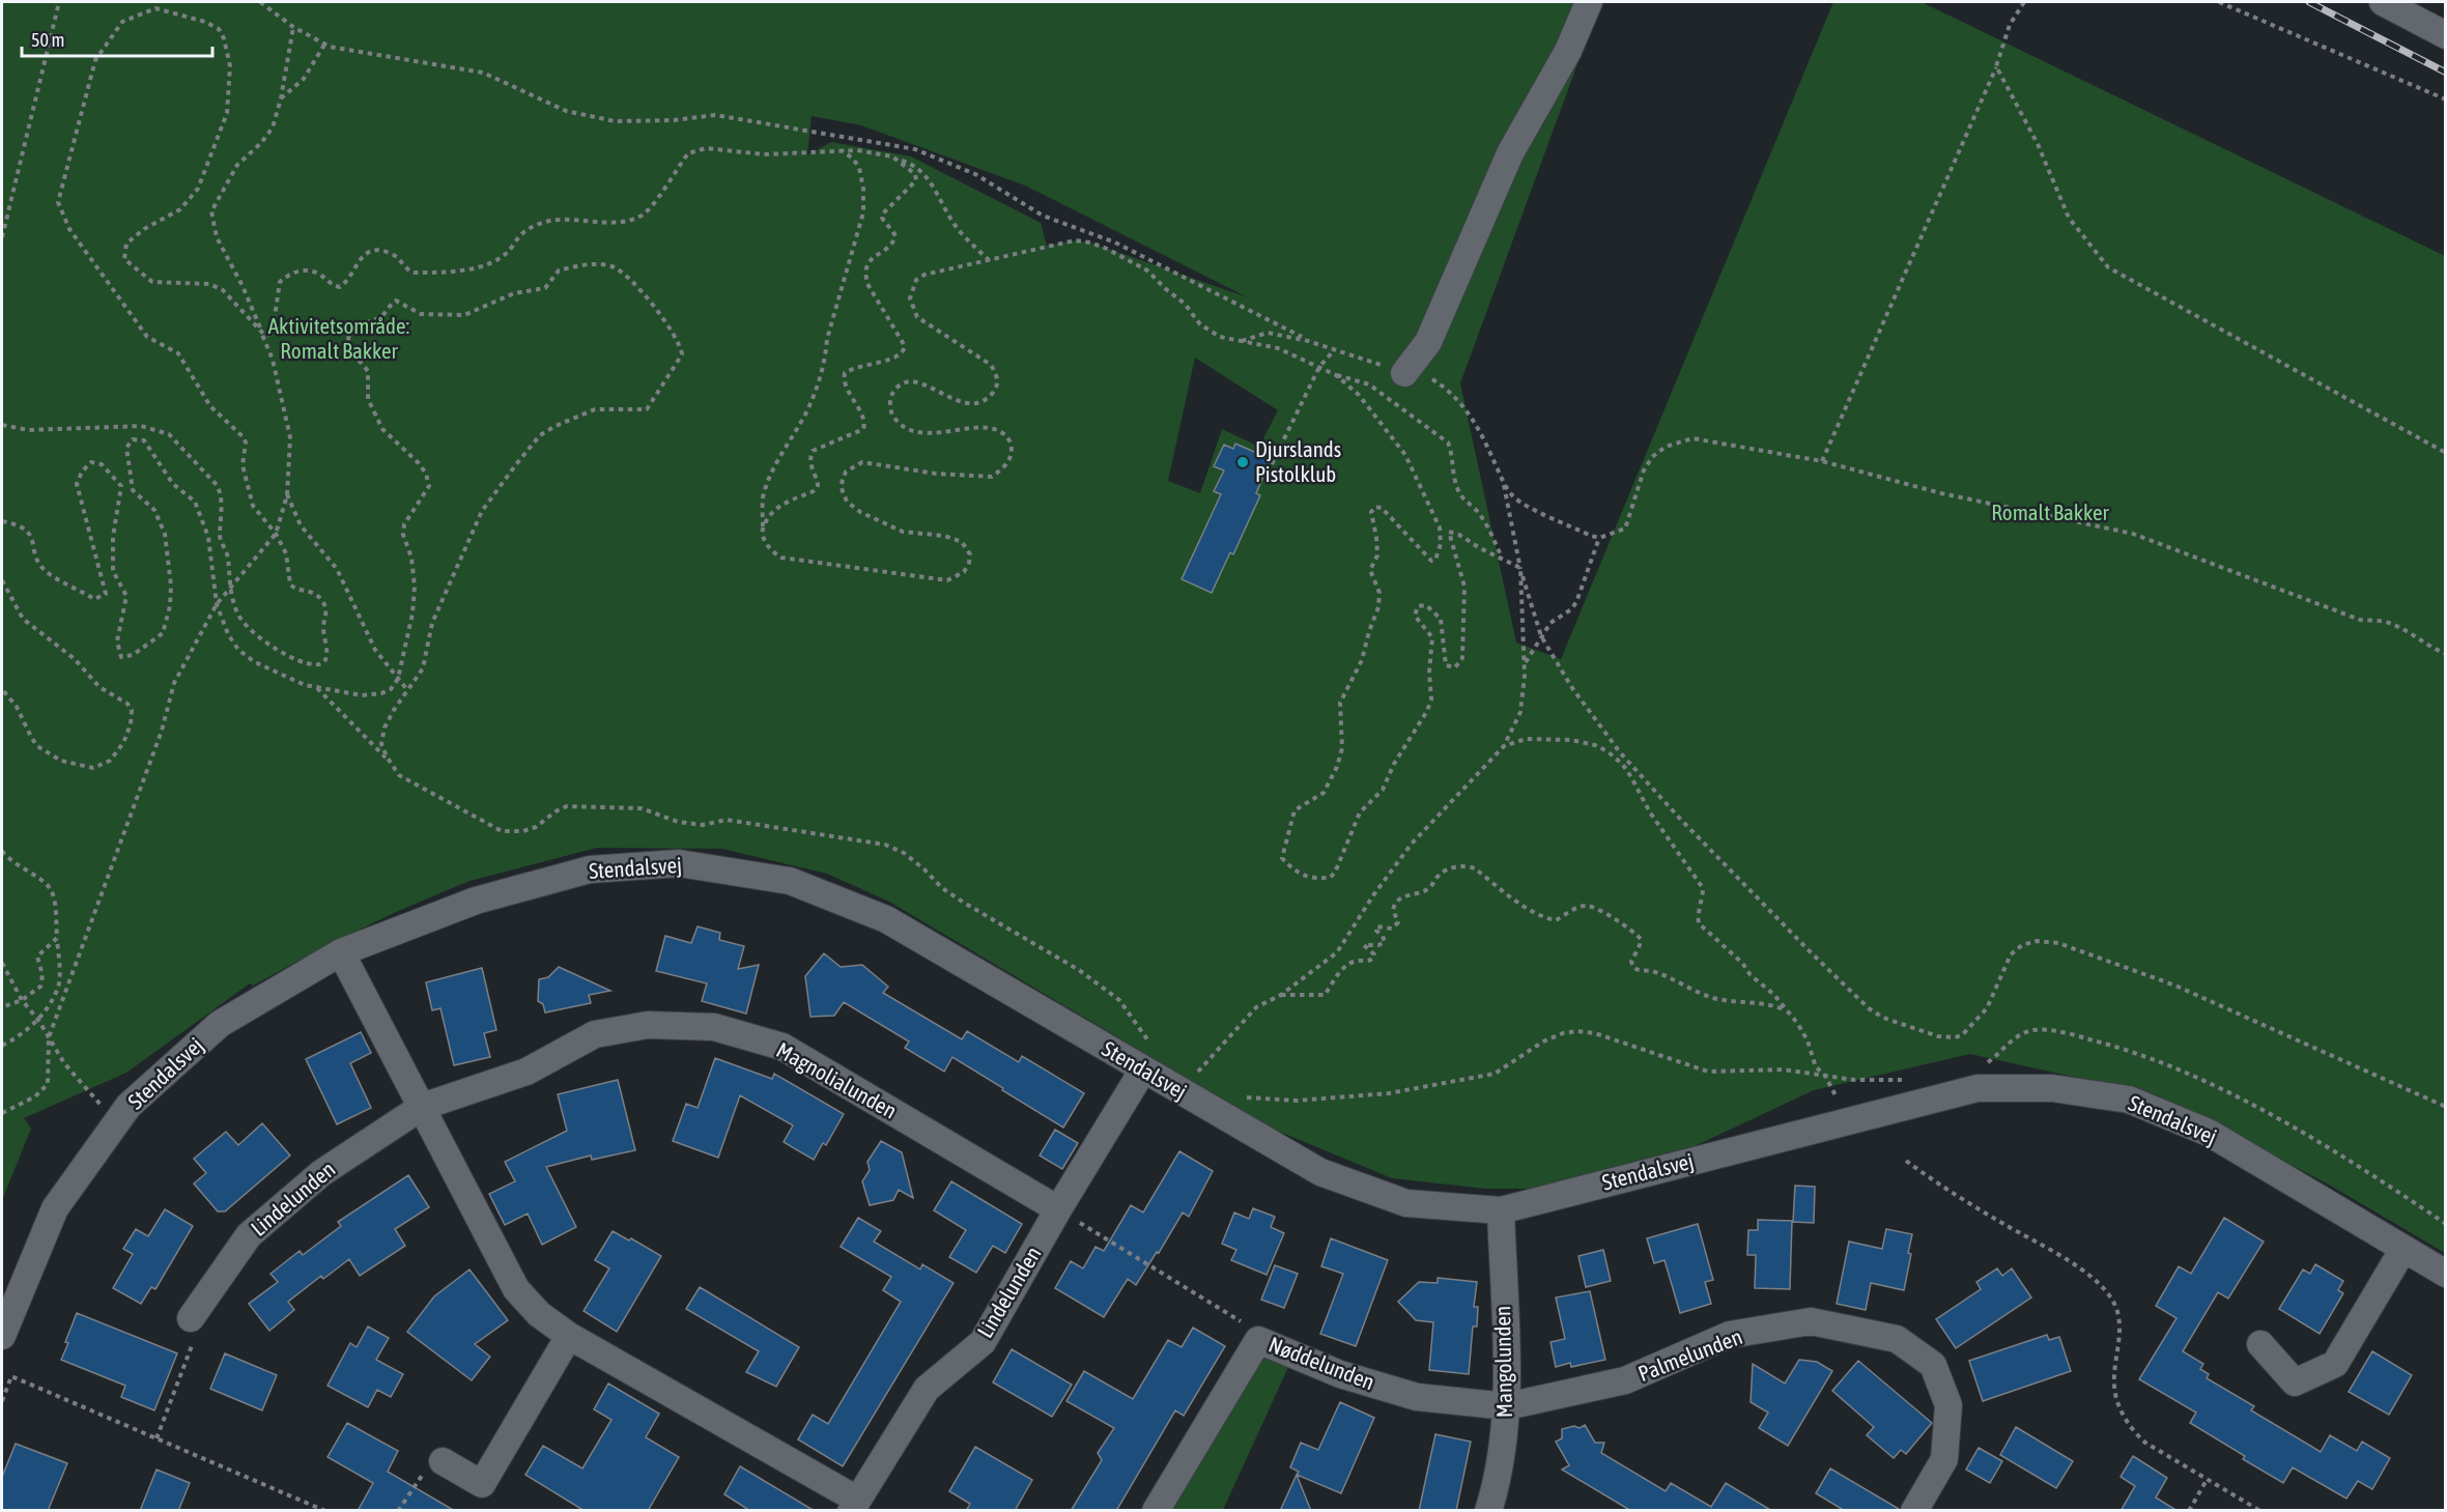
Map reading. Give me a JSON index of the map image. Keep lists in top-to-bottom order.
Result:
{
  "streets": {
    "street": [
      "Stendalsvej",
      "Magnolialunden",
      "Lindelunden",
      "Palmelunden",
      "Mangolunden",
      "Nøddelunden"
    ]
  },
  "crossings": [
    ["Stendalsvej", "Lindelunden"],
    ["Stendalsvej", "Mangolunden"],
    ["Magnolialunden", "Lindelunden"],
    ["Palmelunden", "Mangolunden"],
    ["Palmelunden", "Nøddelunden"],
    ["Mangolunden", "Nøddelunden"]
  ],
  "parks": ["Aktivitetsområde: Romalt Bakker", "Romalt Bakker"],
  "places": ["Djurslands Pistolklub"],
  "scale_bar": "50 m"
}
